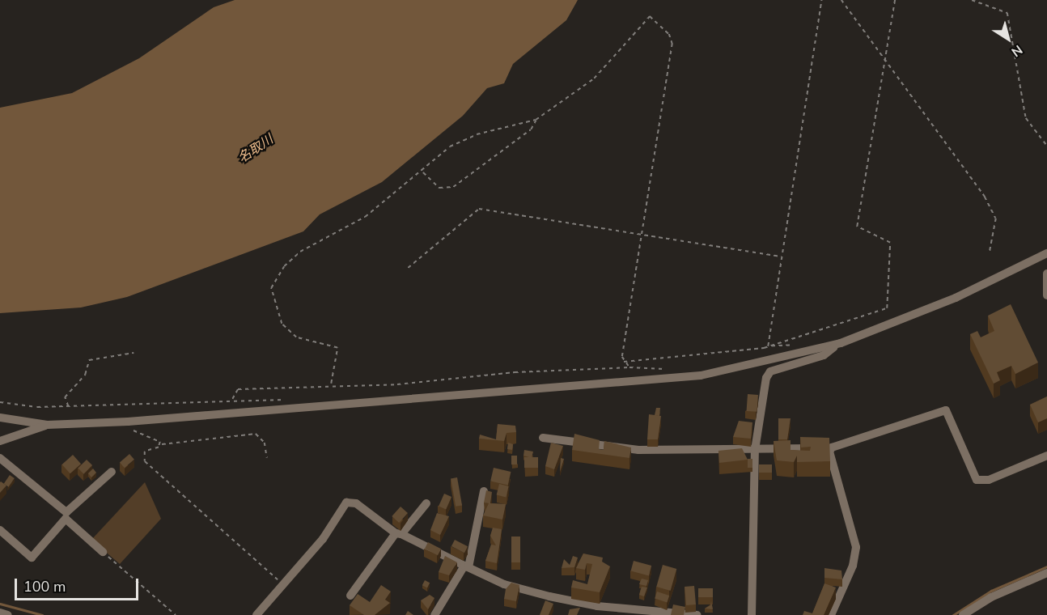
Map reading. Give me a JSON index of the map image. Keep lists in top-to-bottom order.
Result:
{
  "water": ["名取川"],
  "scale_bar": "100 m",
  "north": "bottom right"
}
